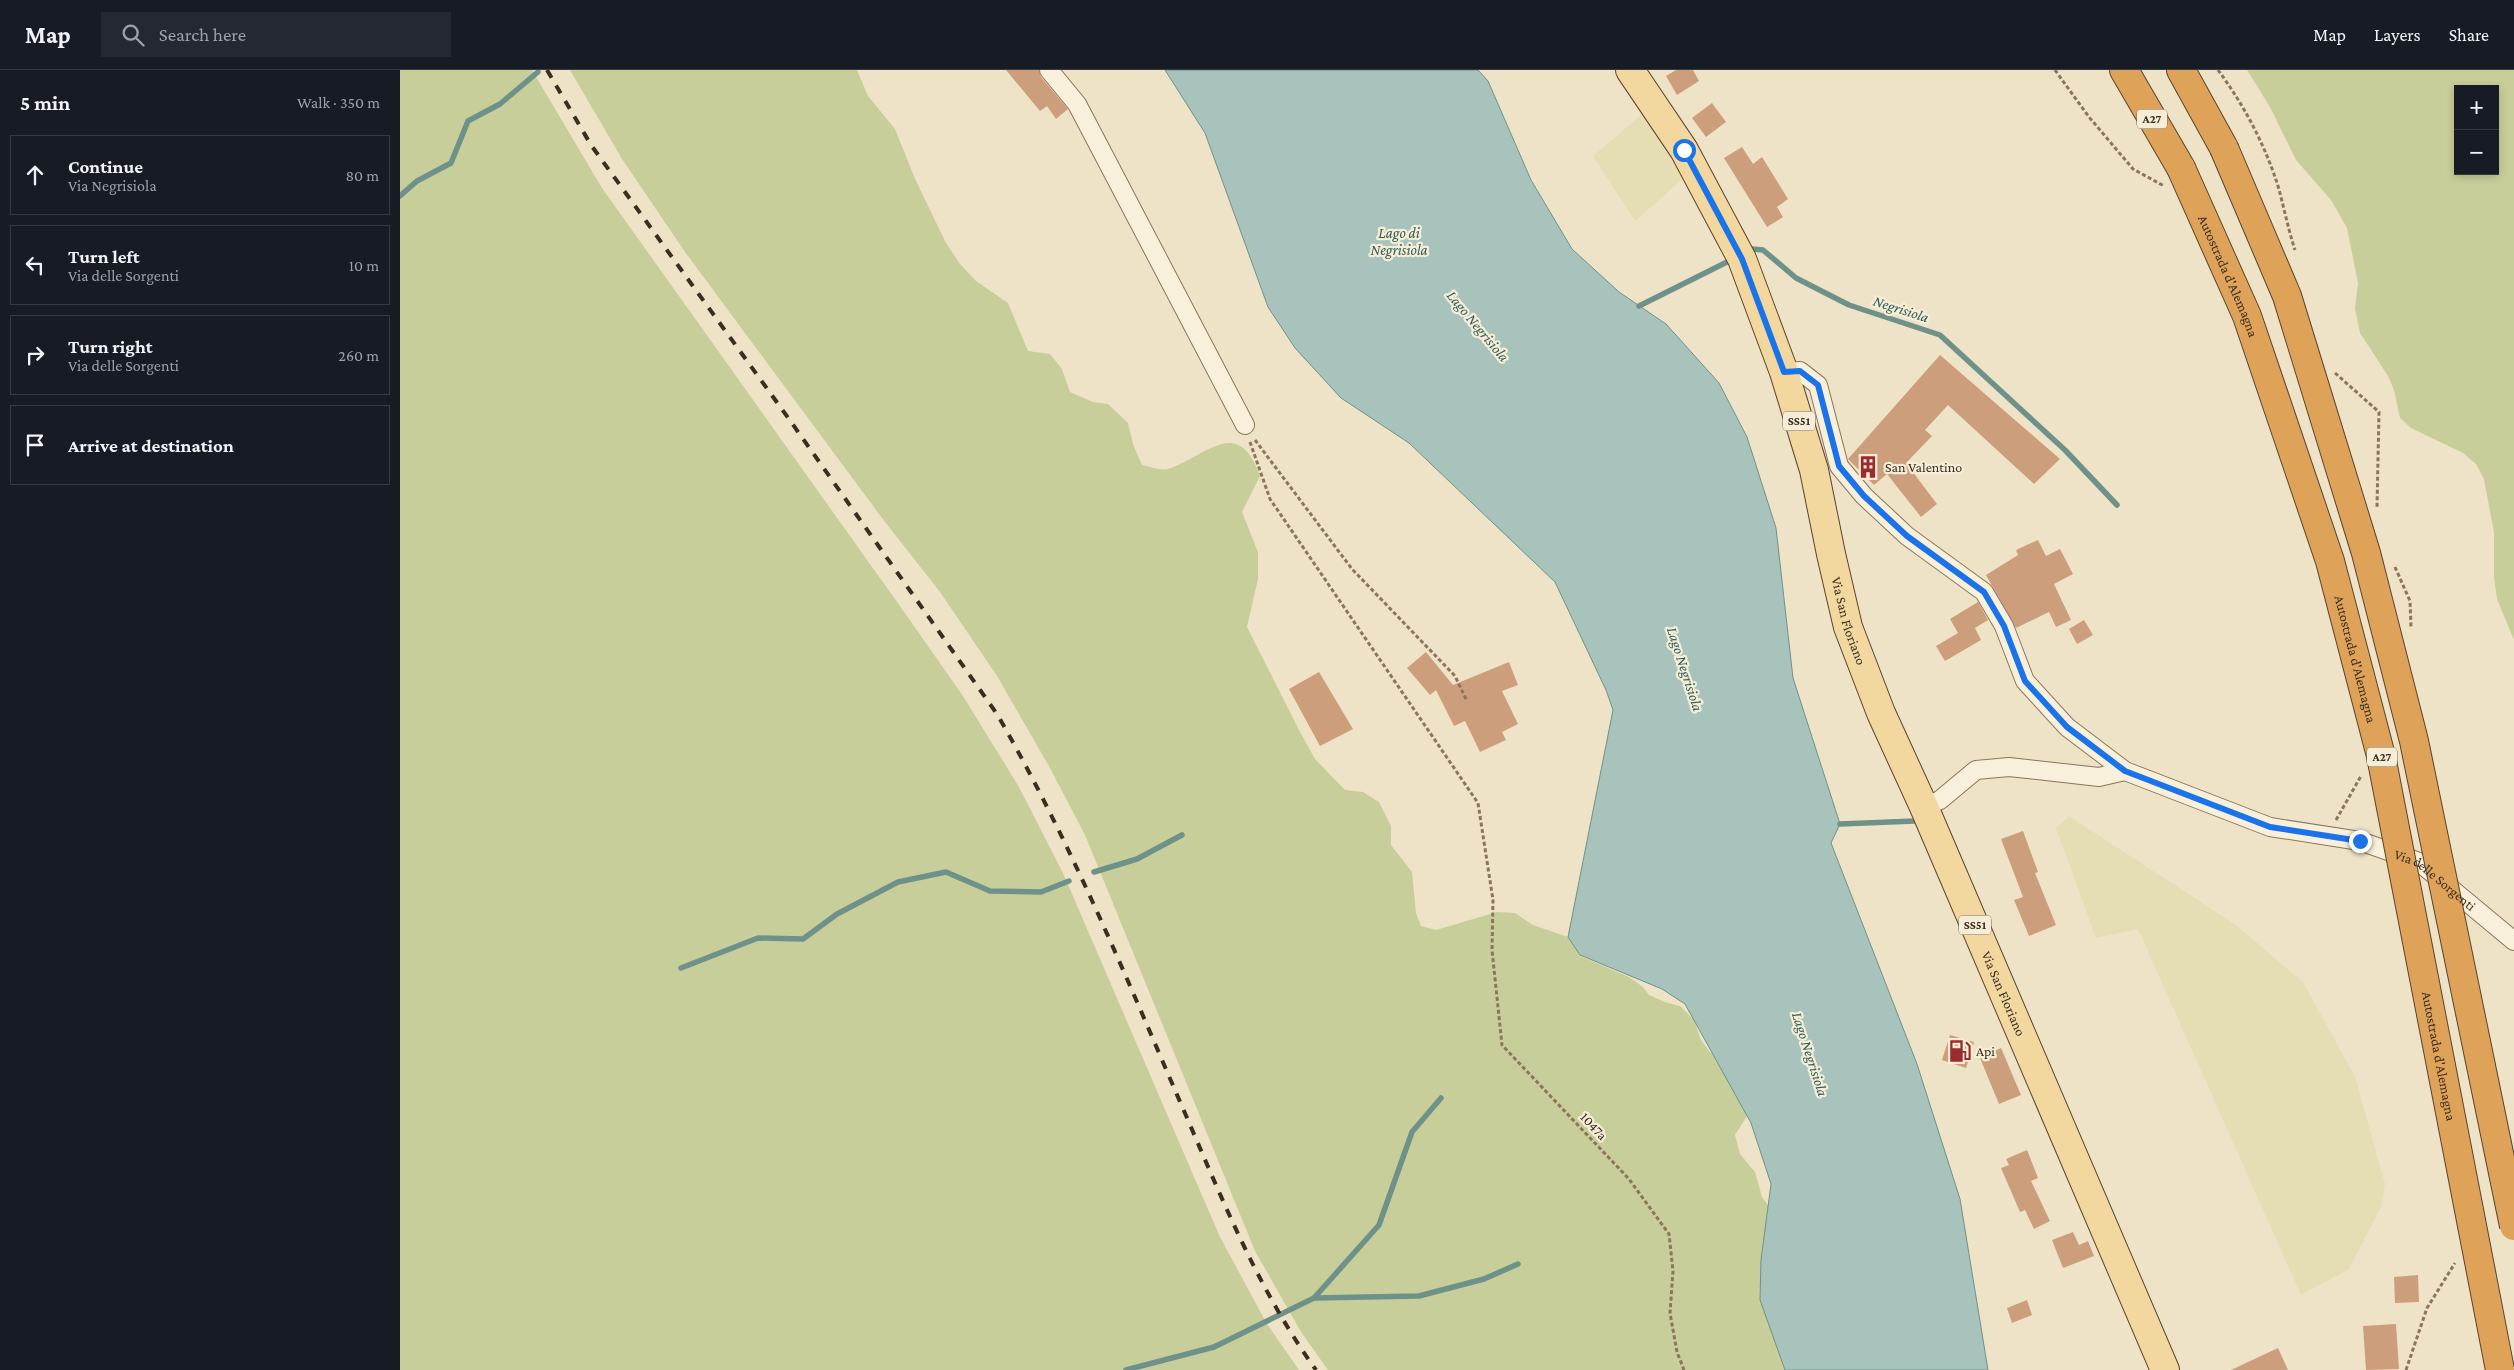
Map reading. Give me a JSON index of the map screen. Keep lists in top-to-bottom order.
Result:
{
  "streets": {
    "highway": ["A27", "Autostrada d'Alemagna"],
    "main road": ["SS51", "Via San Floriano"],
    "street": ["Via delle Sorgenti"],
    "path": ["1047a"]
  },
  "crossings": [
    ["SS51", "Via San Floriano"],
    ["SS51", "Via delle Sorgenti"],
    ["Via San Floriano", "Via delle Sorgenti"]
  ],
  "water": ["Lago di Negrisiola", "Negrisiola", "Lago Negrisiola"],
  "places": {
    "building": ["San Valentino"],
    "fuel station": ["Api"]
  },
  "page": {
    "header": "Map",
    "search": "Search here",
    "nav": ["Map", "Layers", "Share"],
    "heading": ["5 min", "Walk · 350 m"],
    "map_buttons": ["+", "−"],
    "list": [
      ["Continue", "Via Negrisiola", "80 m"],
      ["Turn left", "Via delle Sorgenti", "10 m"],
      ["Turn right", "Via delle Sorgenti", "260 m"],
      "Arrive at destination"
    ]
  }
}
